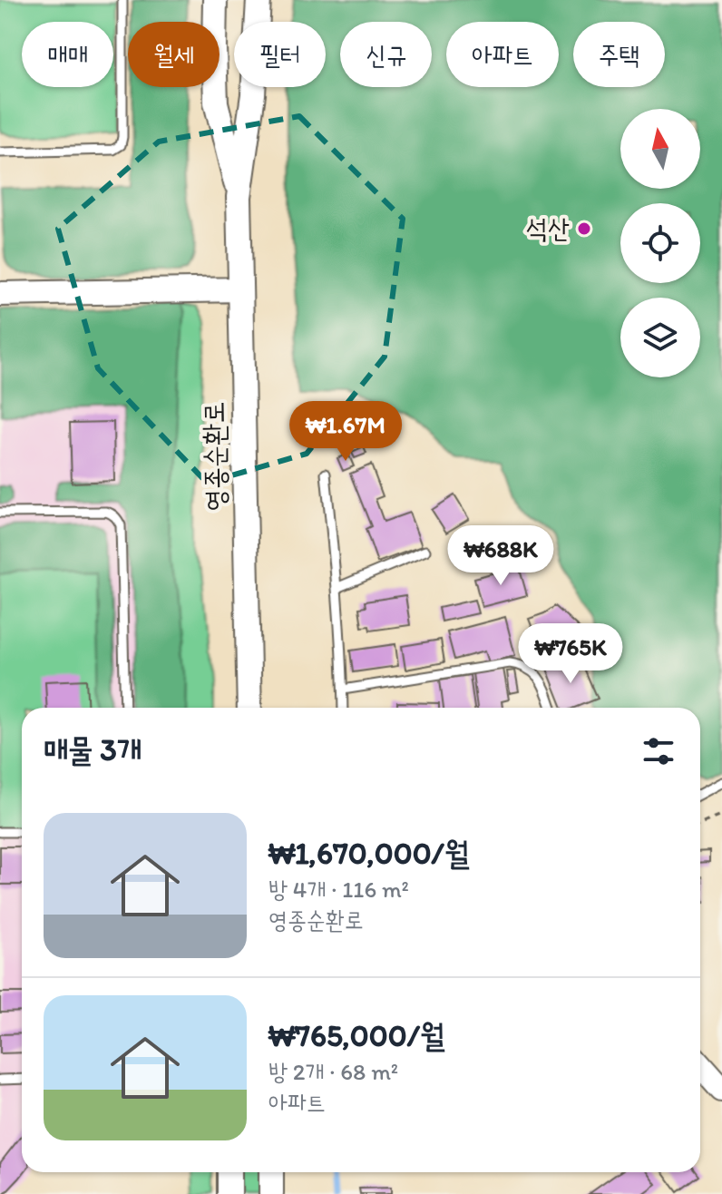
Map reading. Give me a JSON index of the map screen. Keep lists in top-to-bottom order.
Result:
{
  "streets": {
    "main road": ["영종순환로"]
  },
  "places": ["석산"],
  "north": "top",
  "page": {
    "chip": [
      "매매",
      "월세",
      "필터",
      "신규",
      "아파트",
      "주택"
    ],
    "price": ["₩1.67M", "₩688K", "₩765K"],
    "heading": "매물 3개",
    "list": [
      {
        "name": "₩1,670,000/월",
        "note": "방 4개 · 116 m² · 영종순환로"
      },
      {
        "name": "₩765,000/월",
        "note": "방 2개 · 68 m² · 아파트"
      }
    ]
  }
}
